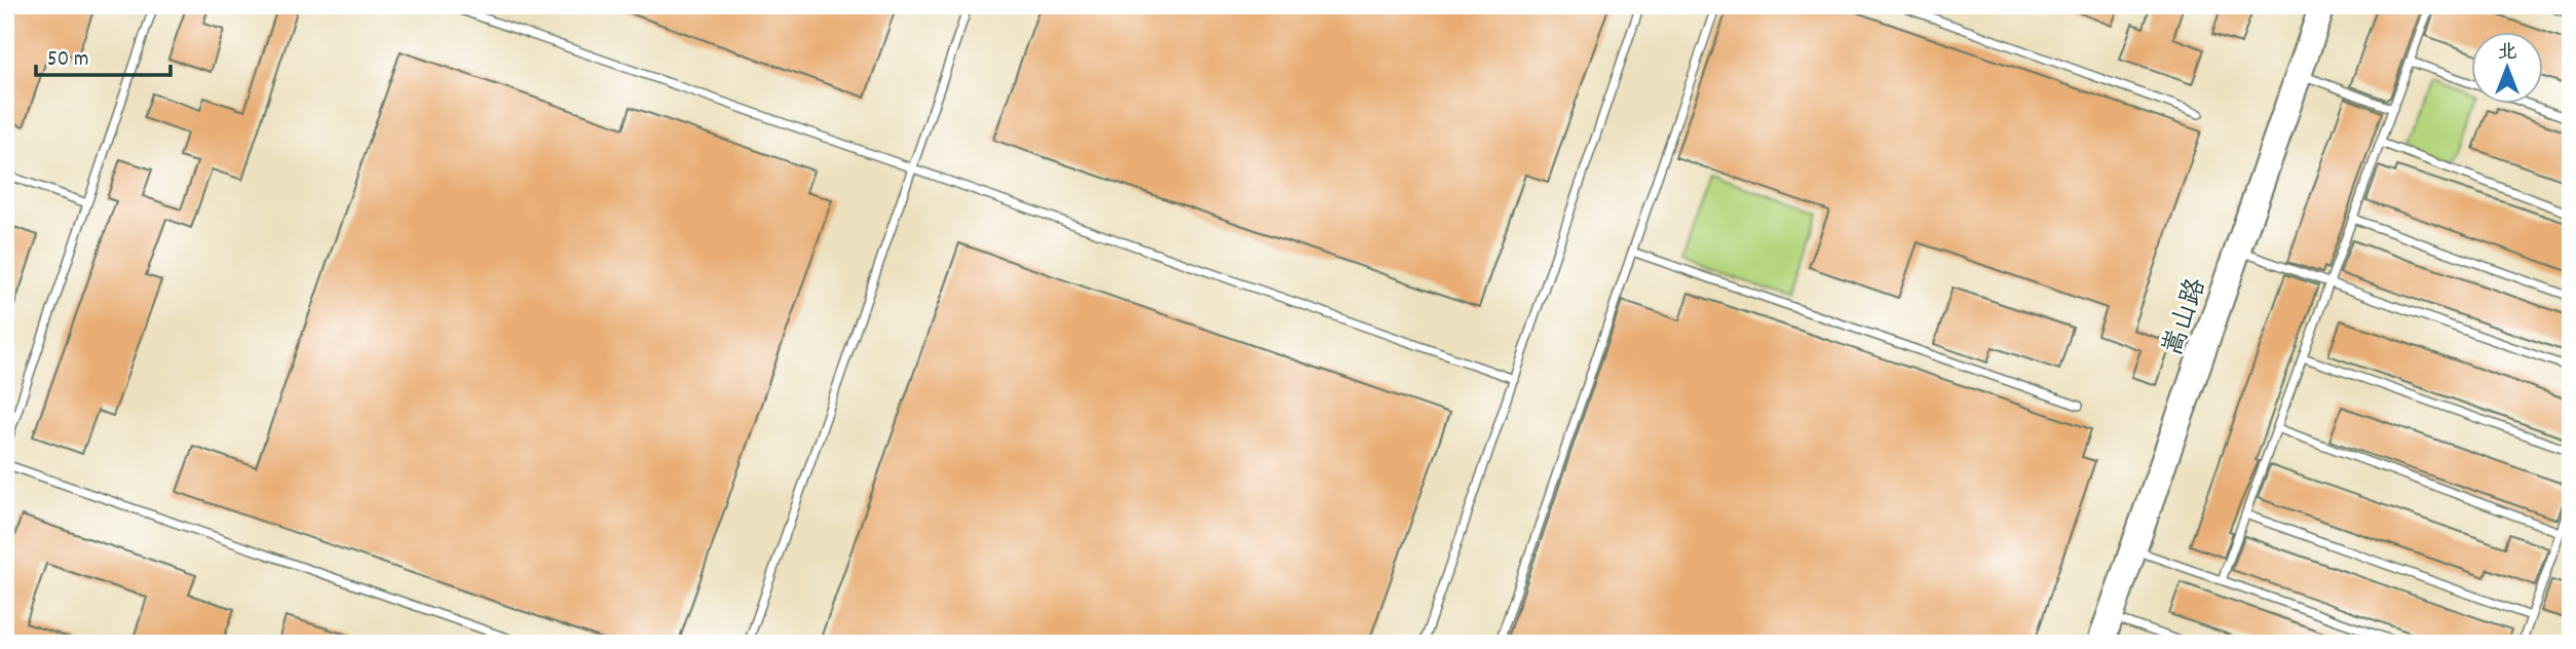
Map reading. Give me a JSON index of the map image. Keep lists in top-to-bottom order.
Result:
{
  "streets": {
    "street": ["嵩山路"]
  },
  "scale_bar": "50 m",
  "north": "top"
}
